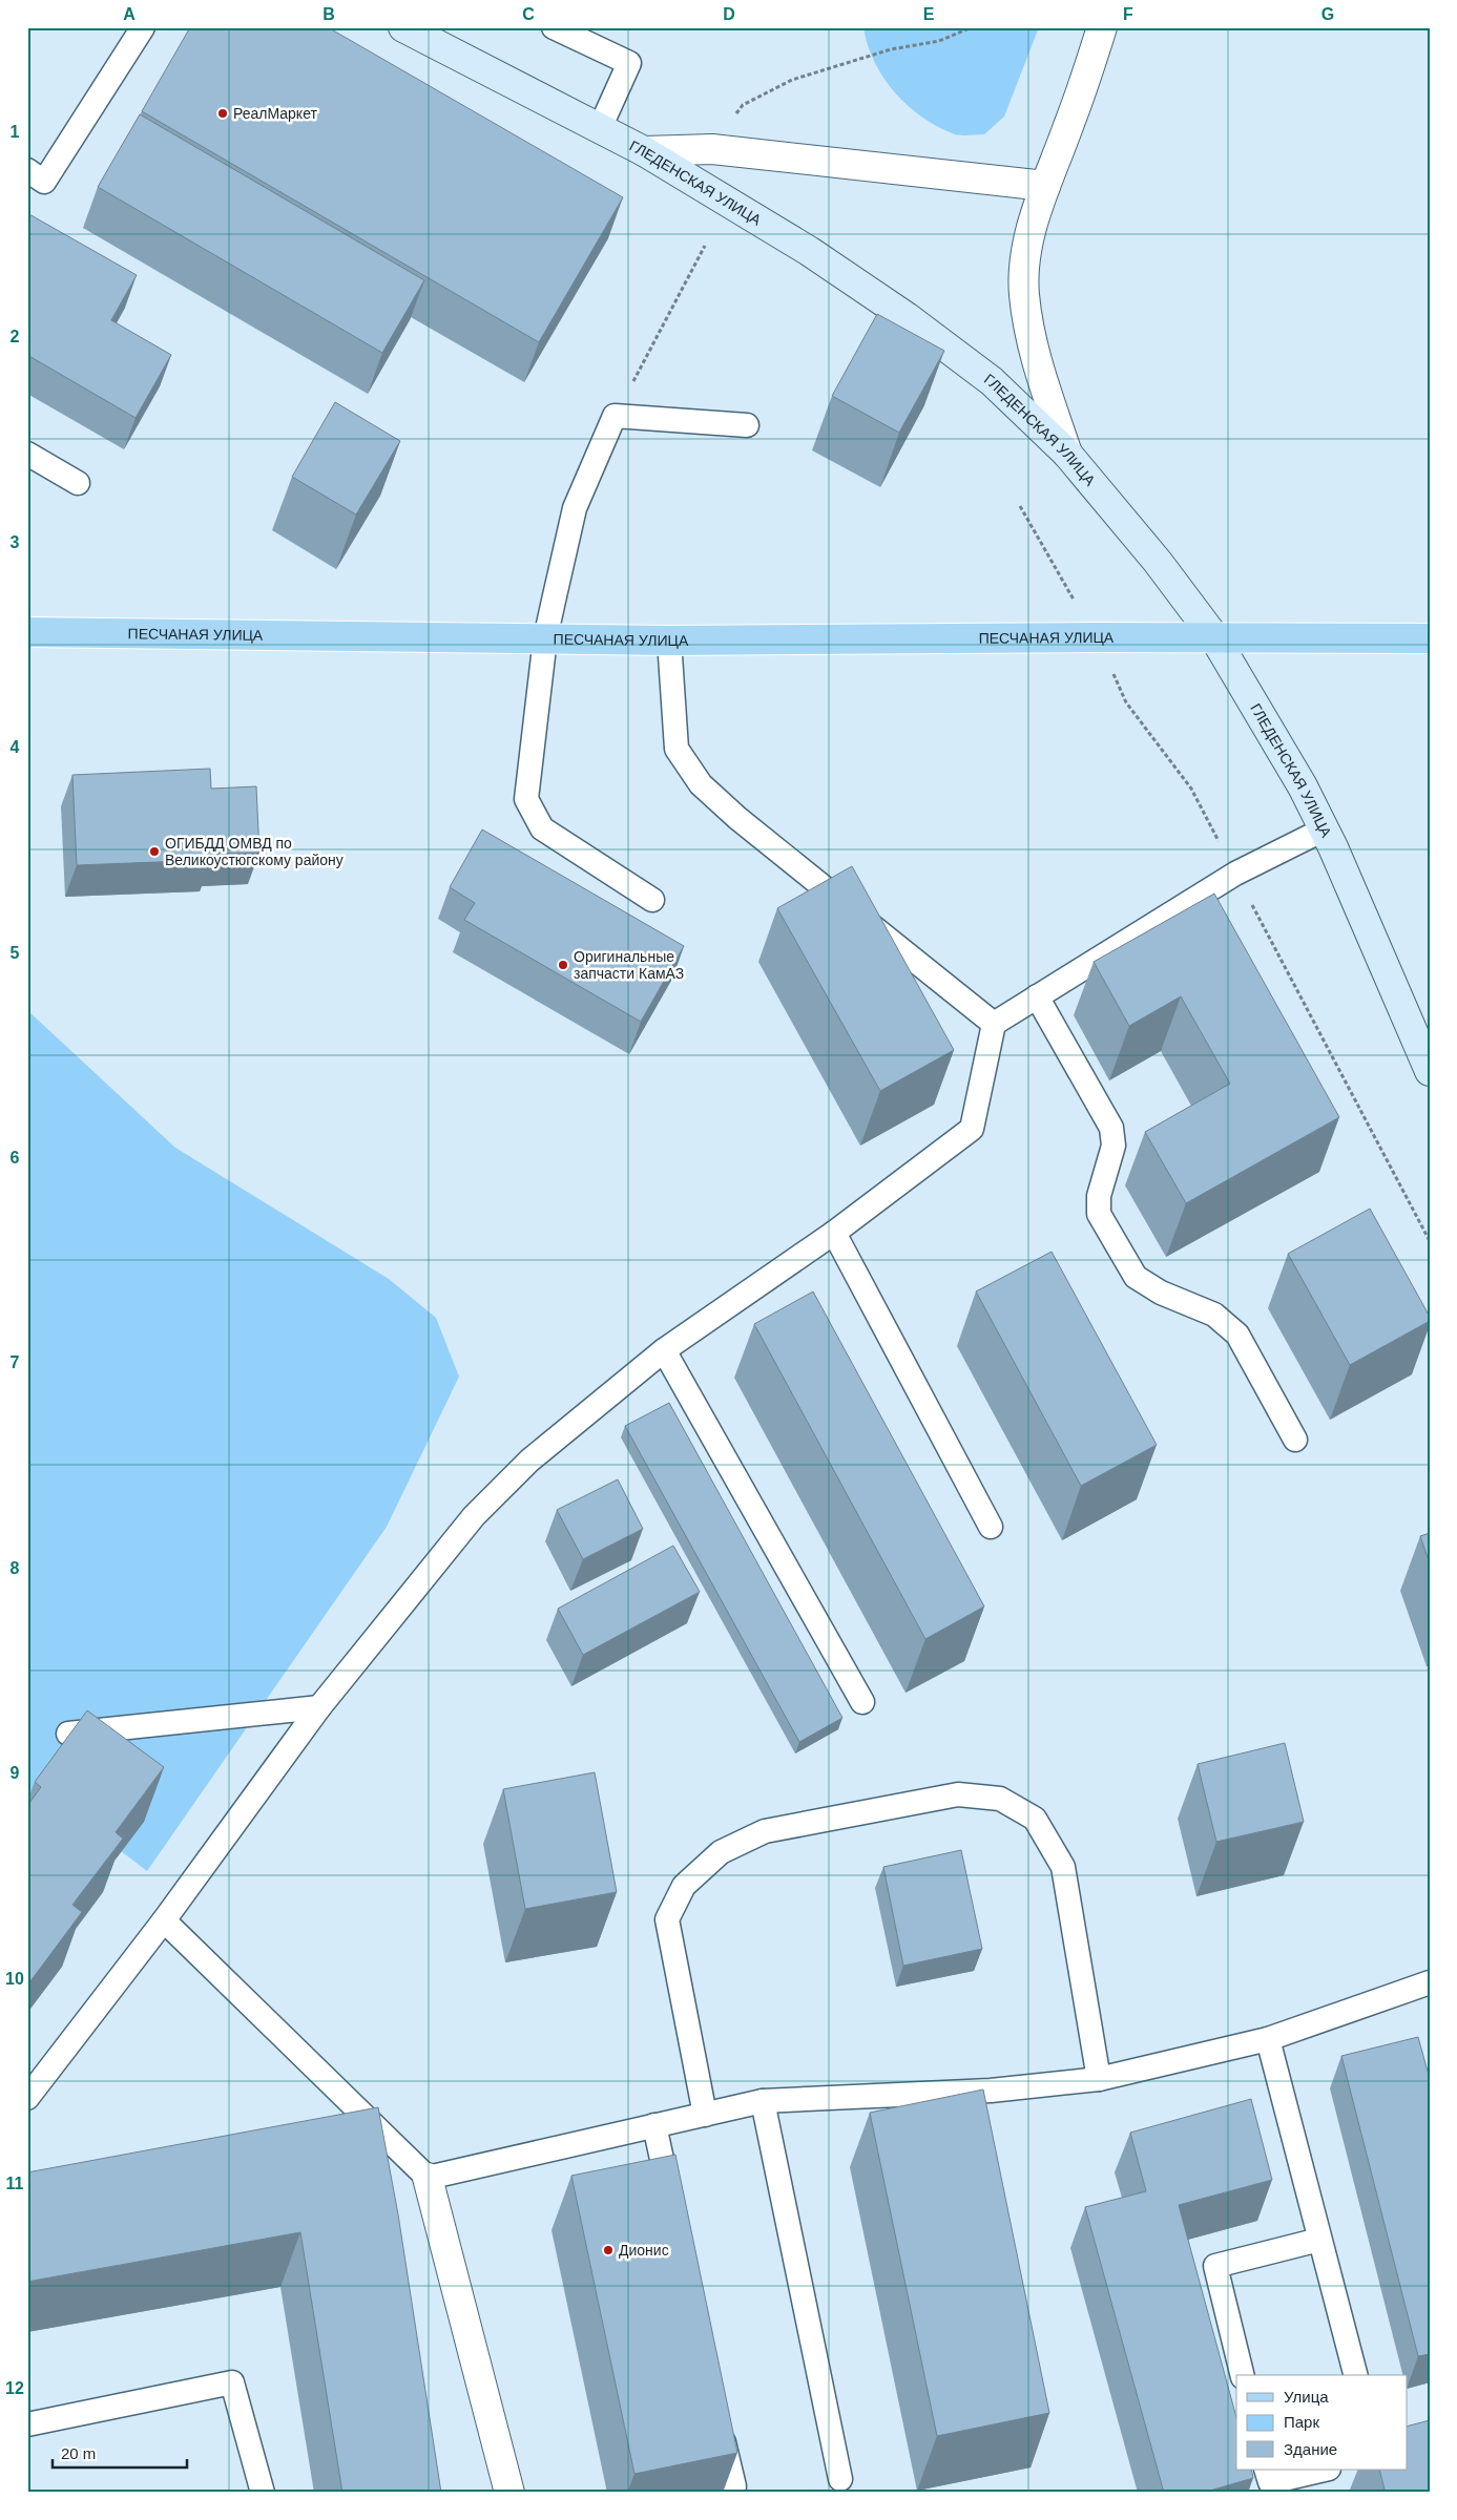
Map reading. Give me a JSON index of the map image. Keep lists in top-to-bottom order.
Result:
{
  "streets": {
    "main road": ["ГЛЕДЕНСКАЯ УЛИЦА", "ПЕСЧАНАЯ УЛИЦА"]
  },
  "crossings": [
    ["ГЛЕДЕНСКАЯ УЛИЦА", "ПЕСЧАНАЯ УЛИЦА"]
  ],
  "places": [
    "РеалМаркет",
    "ОГИБДД ОМВД по Великоустюгскому району",
    "Оригинальные запчасти КамАЗ",
    "Дионис"
  ],
  "legend": ["Улица", "Парк", "Здание"],
  "scale_bar": "20 m",
  "grid": {
    "columns": [
      "A",
      "B",
      "C",
      "D",
      "E",
      "F",
      "G"
    ],
    "rows": [
      "1",
      "2",
      "3",
      "4",
      "5",
      "6",
      "7",
      "8",
      "9",
      "10",
      "11",
      "12"
    ]
  }
}
